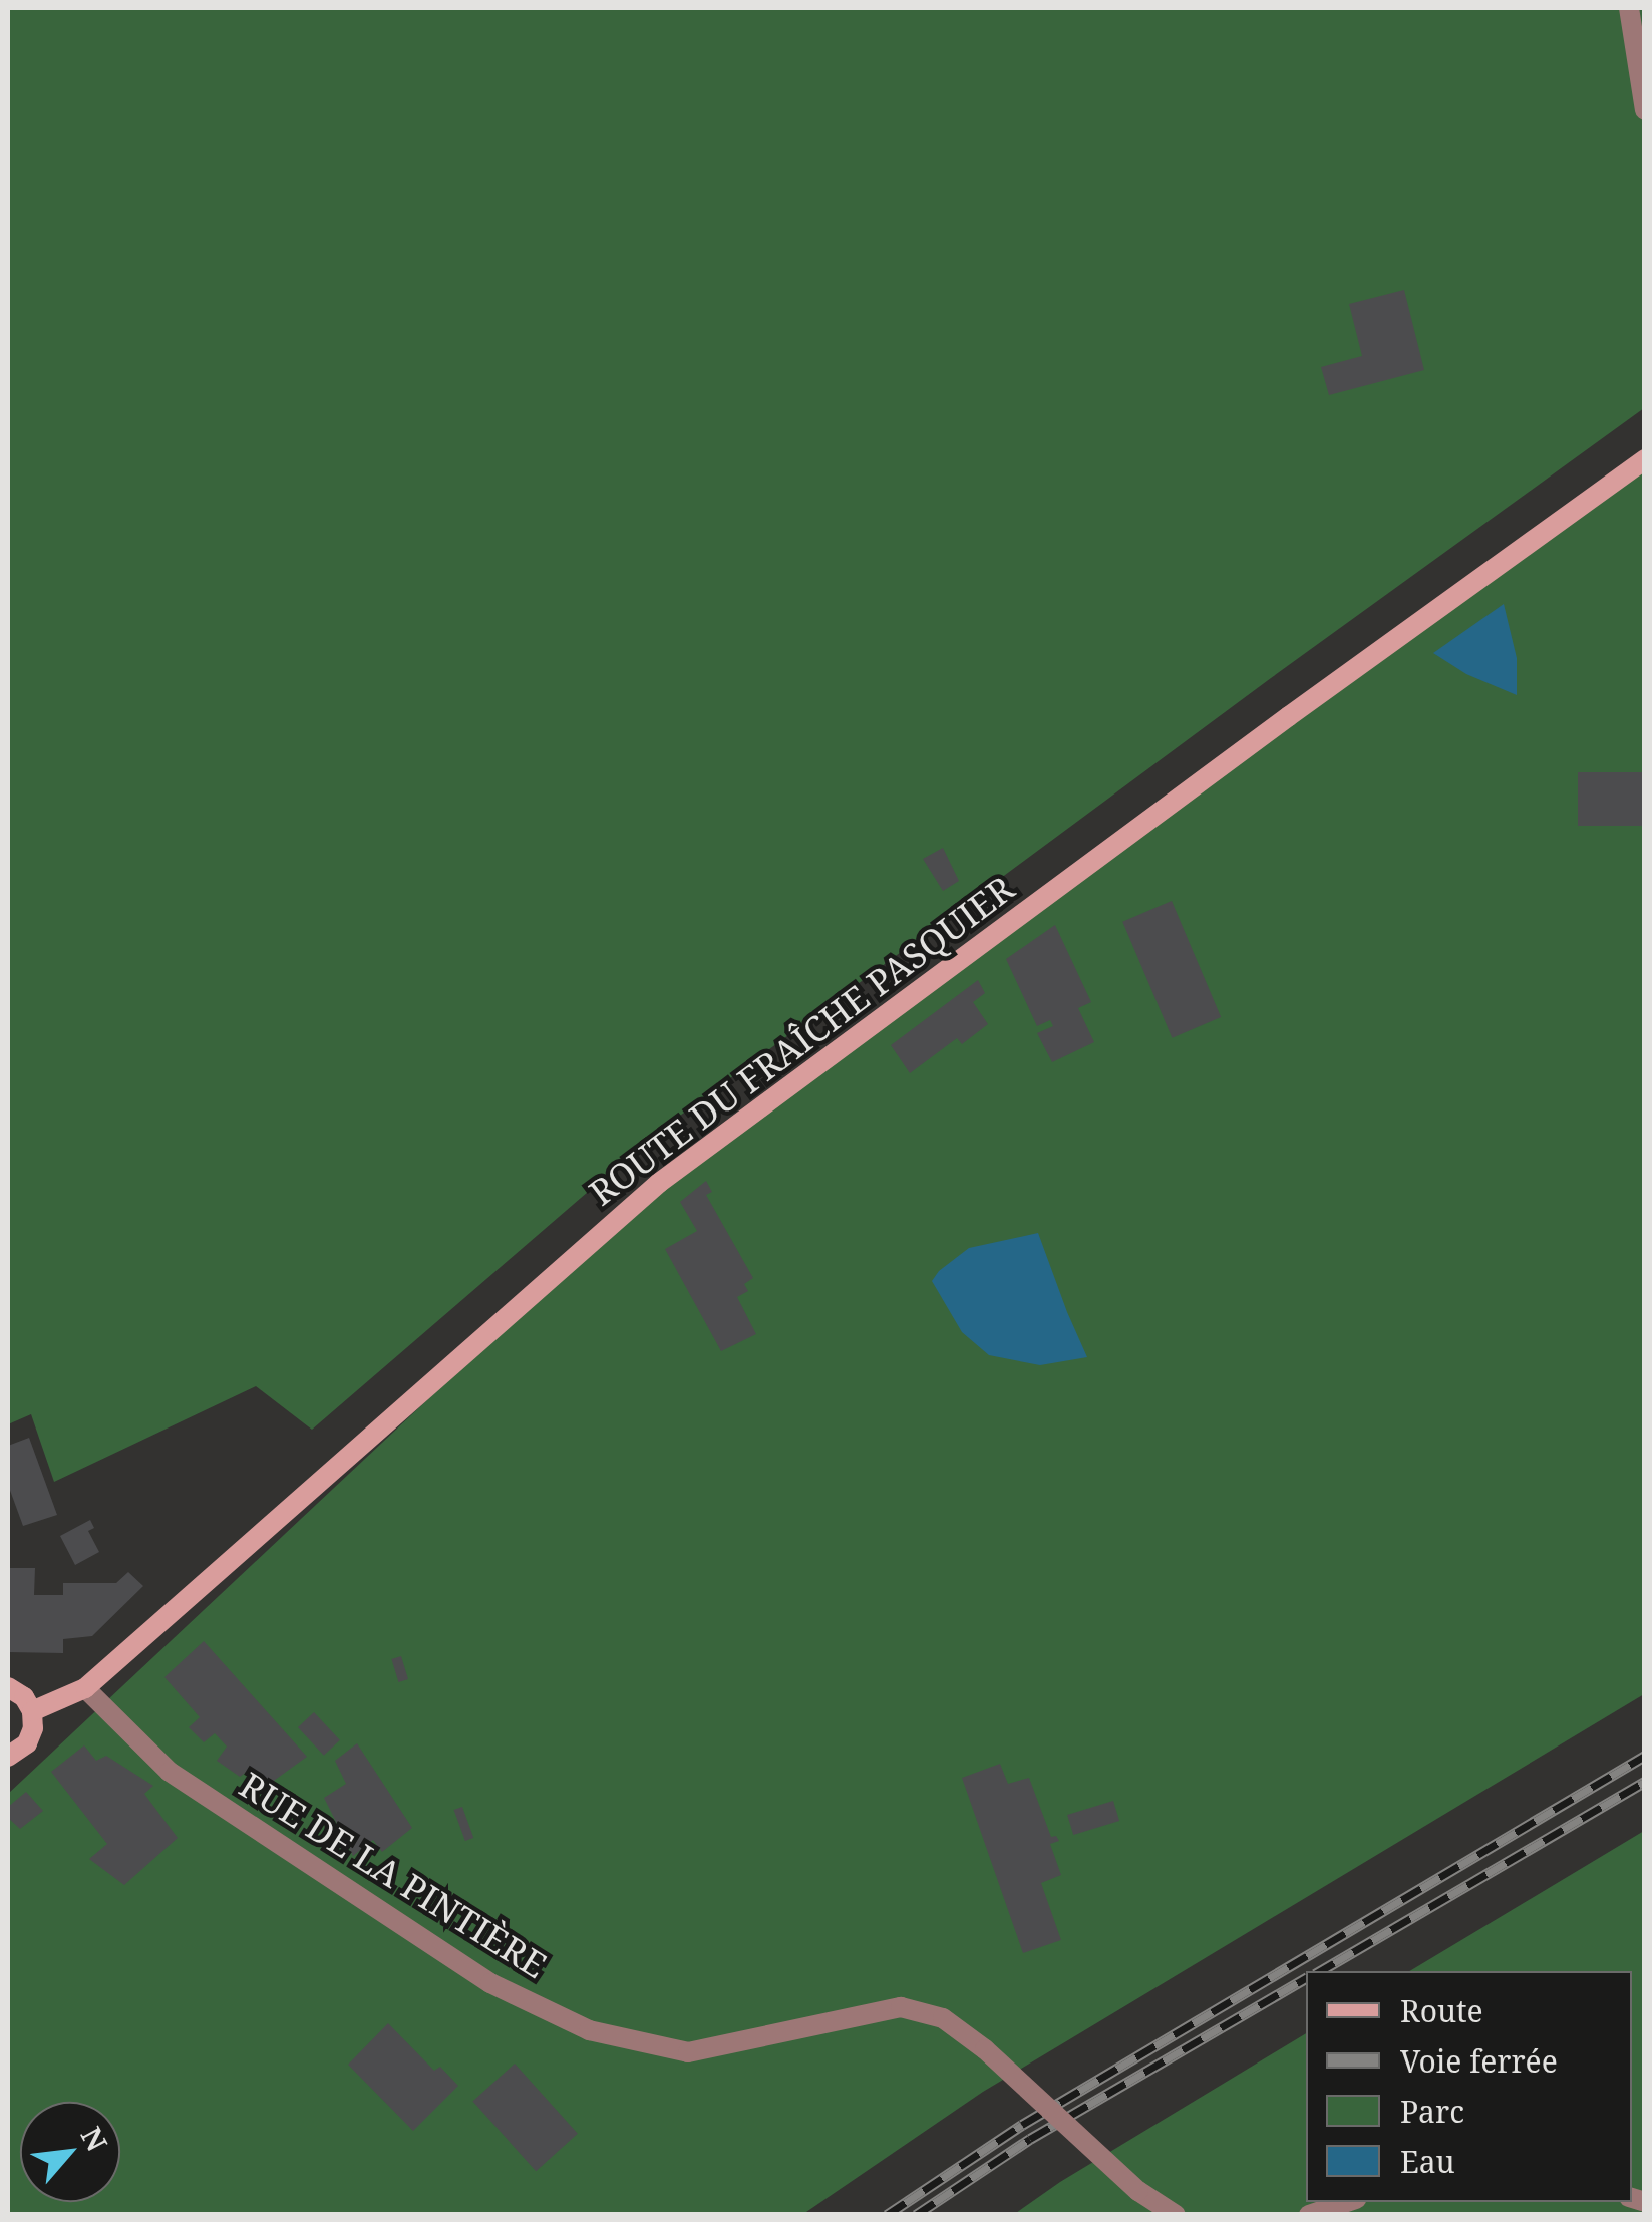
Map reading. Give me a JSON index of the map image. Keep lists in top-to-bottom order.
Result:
{
  "streets": {
    "main road": ["ROUTE DU FRAÎCHE PASQUIER"],
    "street": ["RUE DE LA PINTIÈRE"]
  },
  "crossings": [
    ["ROUTE DU FRAÎCHE PASQUIER", "RUE DE LA PINTIÈRE"]
  ],
  "legend": [
    "Route",
    "Voie ferrée",
    "Parc",
    "Eau"
  ],
  "north": "top right"
}
